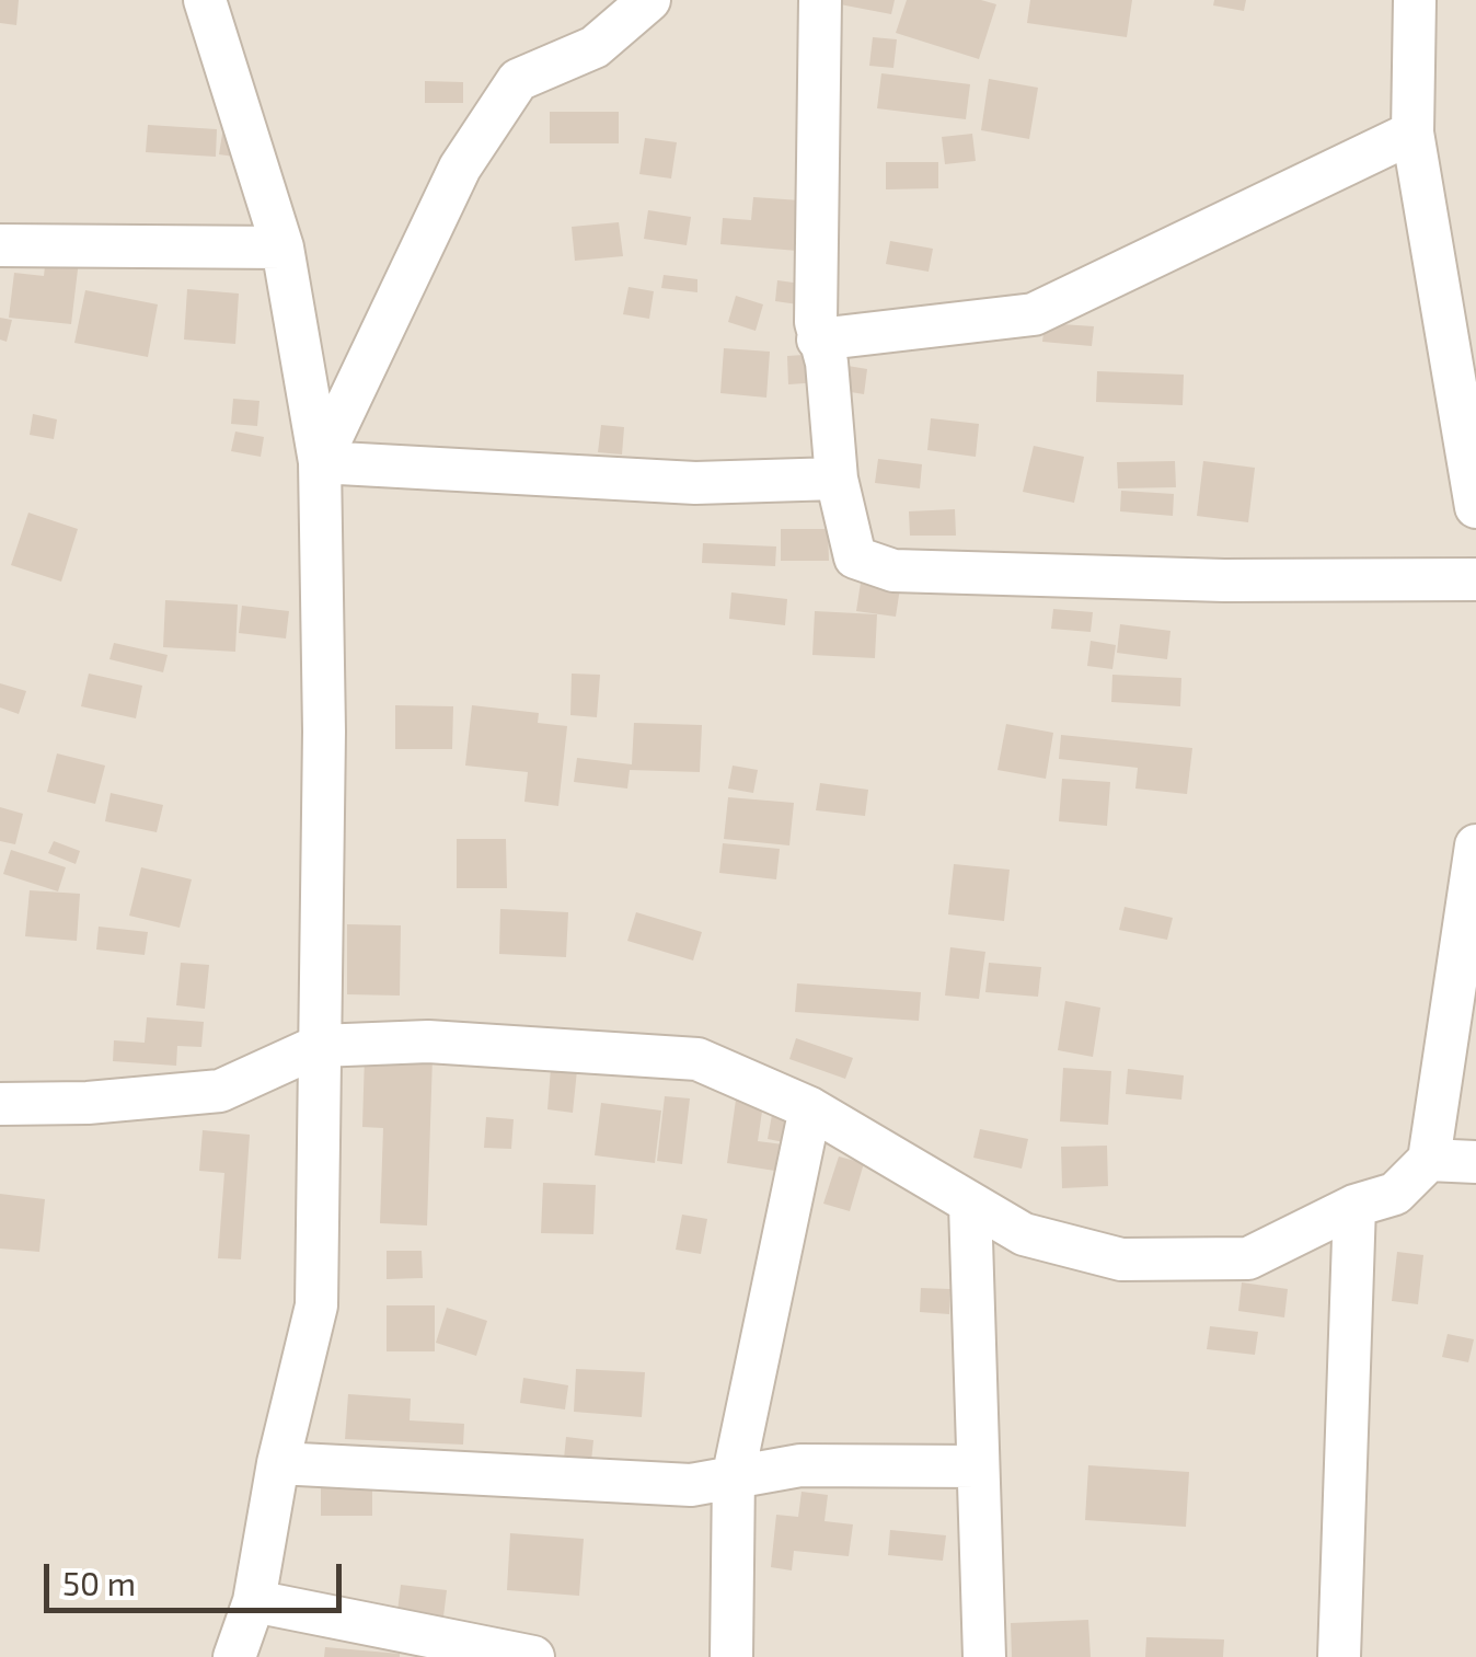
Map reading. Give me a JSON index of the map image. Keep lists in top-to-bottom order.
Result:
{
  "scale_bar": "50 m"
}
